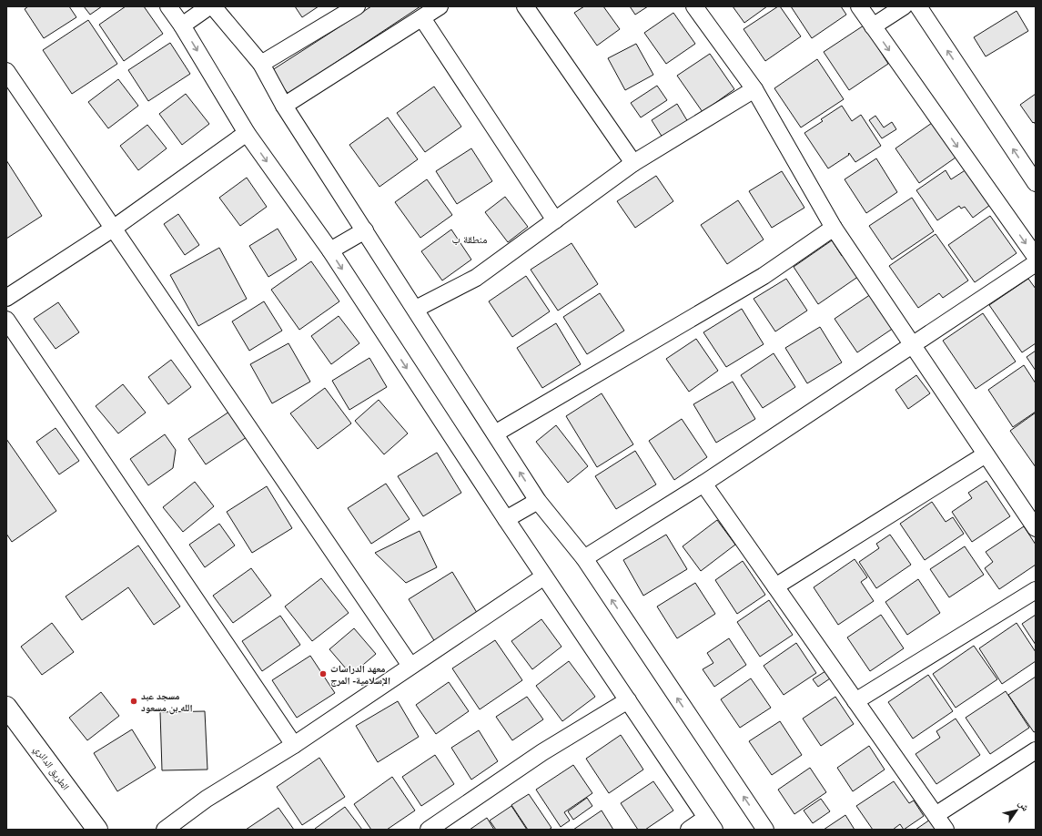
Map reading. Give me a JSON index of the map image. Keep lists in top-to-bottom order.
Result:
{
  "streets": {
    "highway": ["الطريق الدائري"]
  },
  "districts": ["منطقة ب"],
  "places": ["معهد الدراسات الإسلامية- المرج", "مسجد عبد الله بن مسعود"],
  "north": "top right"
}
